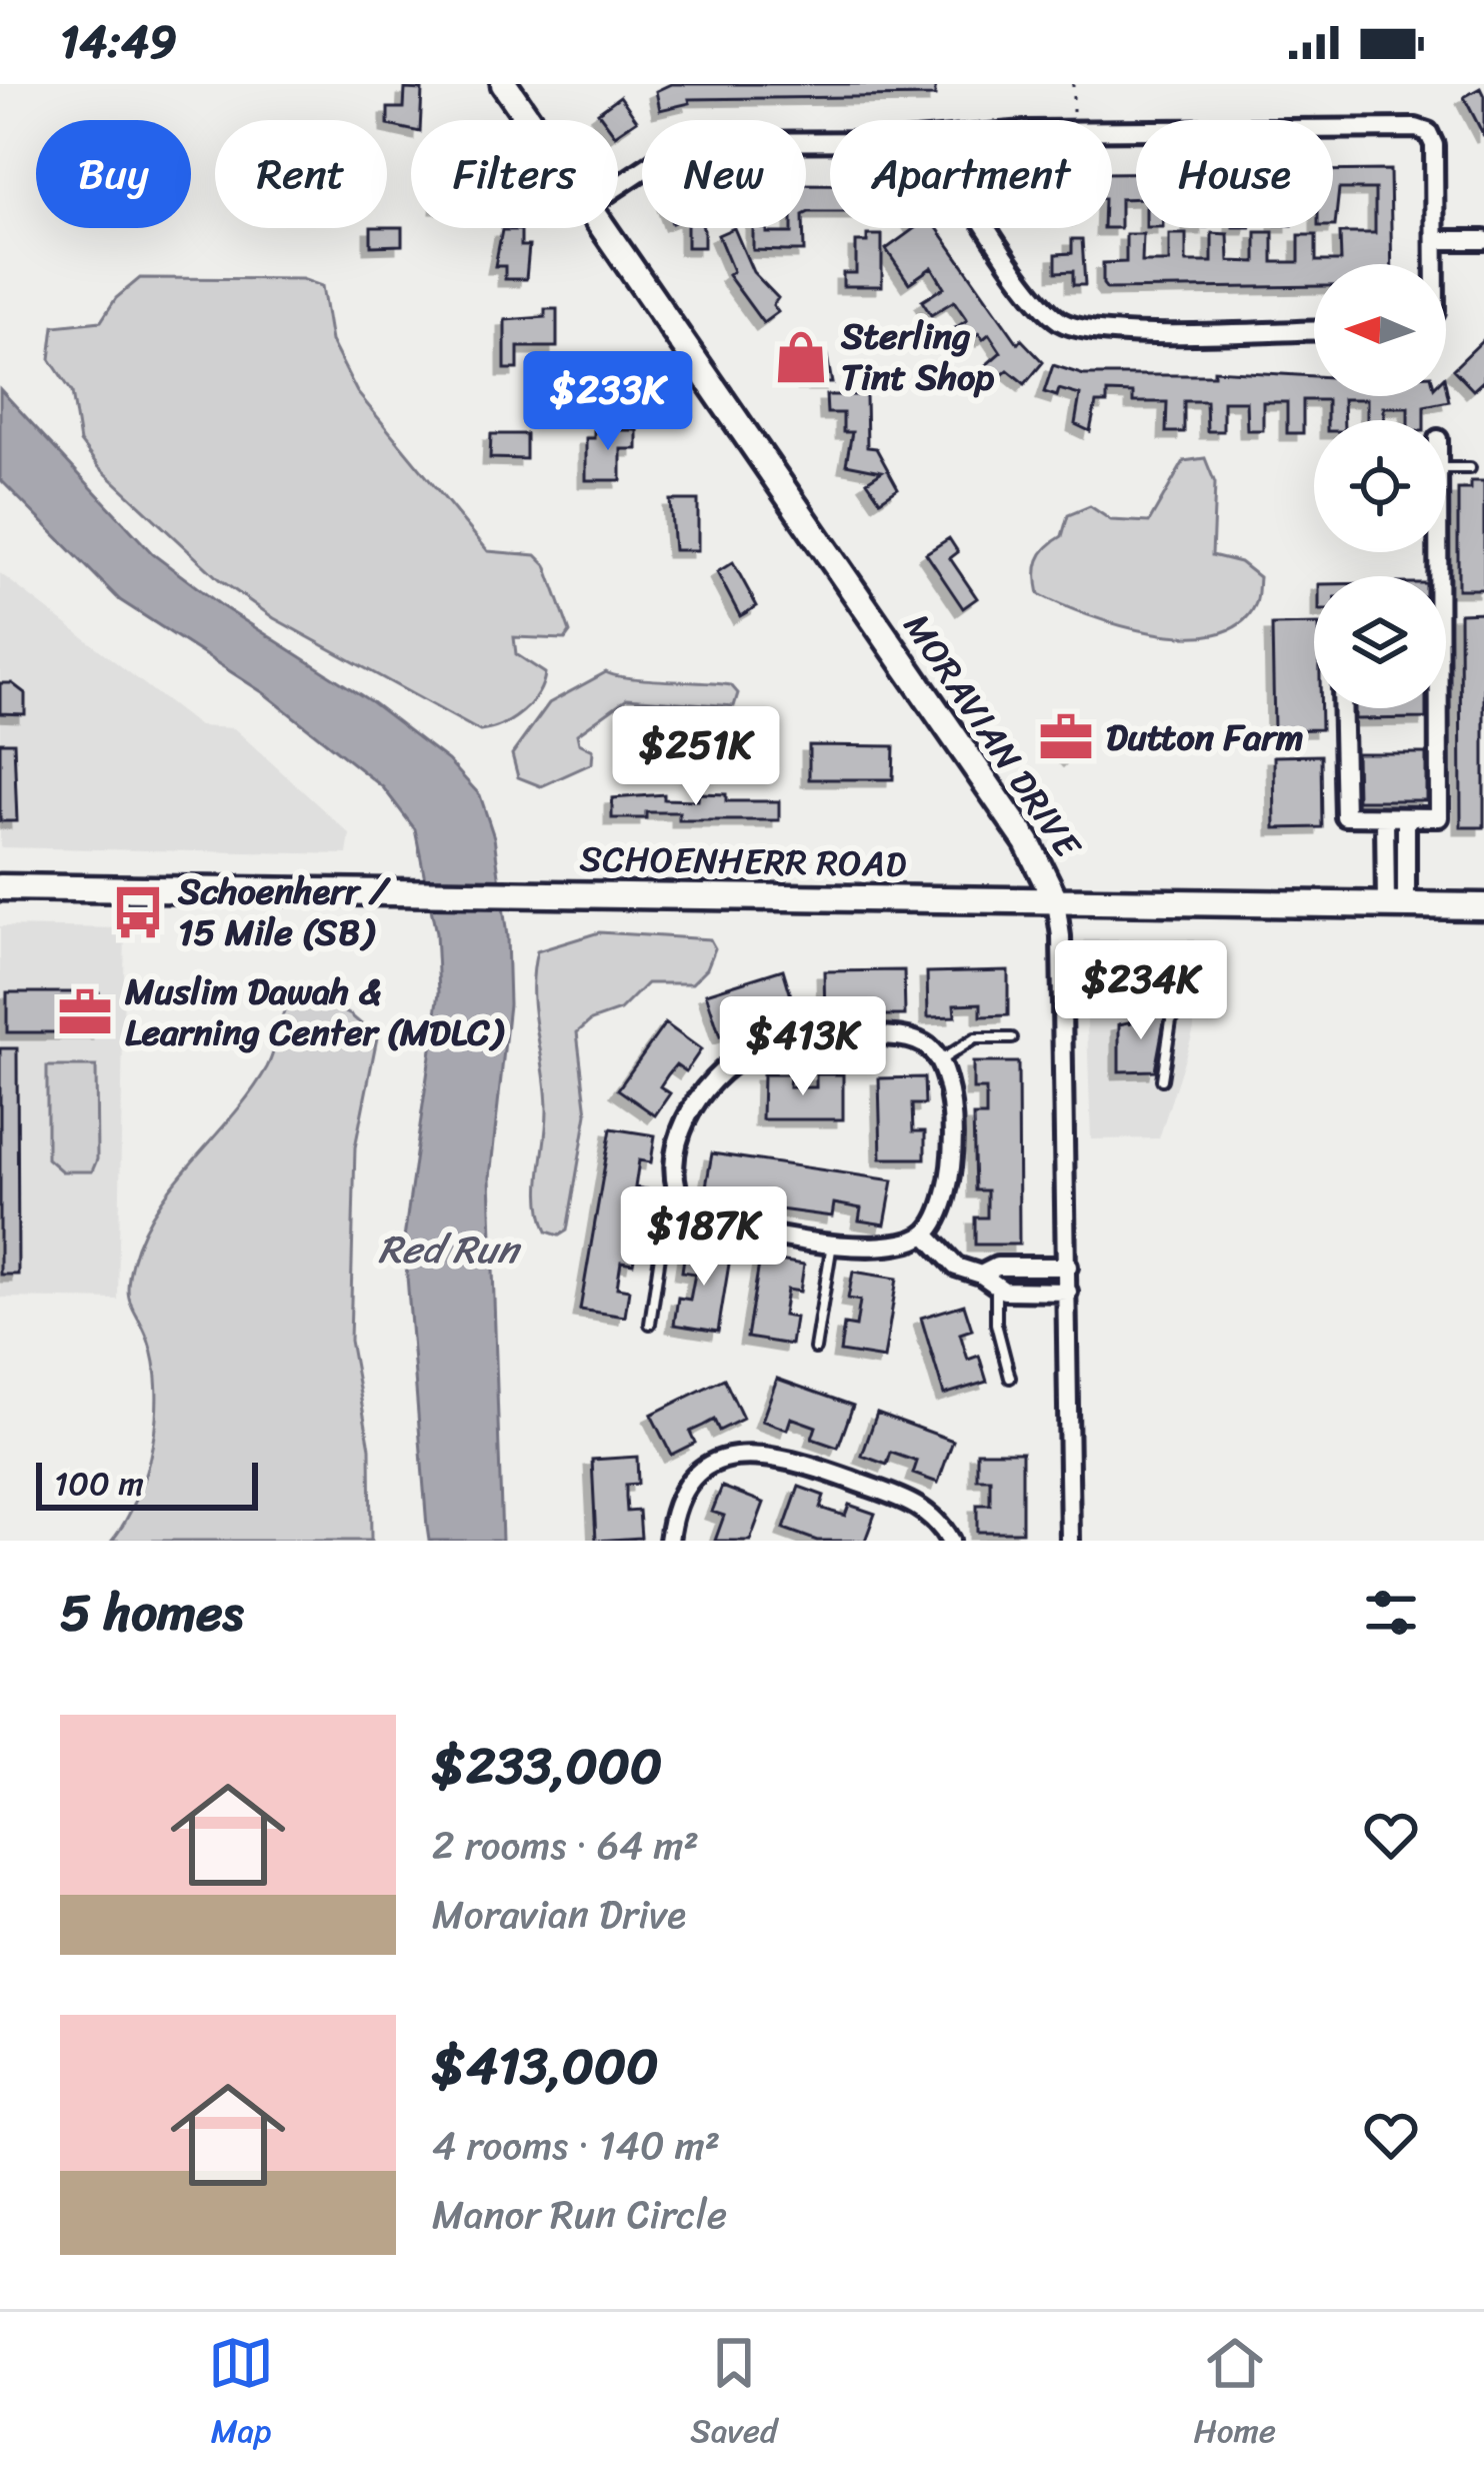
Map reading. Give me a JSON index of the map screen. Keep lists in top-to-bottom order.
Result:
{
  "streets": {
    "main road": ["MORAVIAN DRIVE", "SCHOENHERR ROAD"]
  },
  "crossings": [
    ["MORAVIAN DRIVE", "SCHOENHERR ROAD"]
  ],
  "water": ["Red Run"],
  "places": {
    "shop": ["Sterling Tint Shop"],
    "office": ["Dutton Farm", "Muslim Dawah & Learning Center (MDLC)"],
    "bus stop": ["Schoenherr / 15 Mile (SB)"]
  },
  "scale_bar": "100 m",
  "north": "left",
  "page": {
    "status": "14:49",
    "chip": [
      "Buy",
      "Rent",
      "Filters",
      "New",
      "Apartment",
      "House"
    ],
    "price": [
      "$233K",
      "$251K",
      "$234K",
      "$413K",
      "$187K"
    ],
    "scale": "100 m",
    "heading": "5 homes",
    "list": [
      {
        "name": "$233,000",
        "note": "2 rooms · 64 m² · Moravian Drive"
      },
      {
        "name": "$413,000",
        "note": "4 rooms · 140 m² · Manor Run Circle"
      }
    ],
    "tabs": ["Map", "Saved", "Home"]
  }
}
